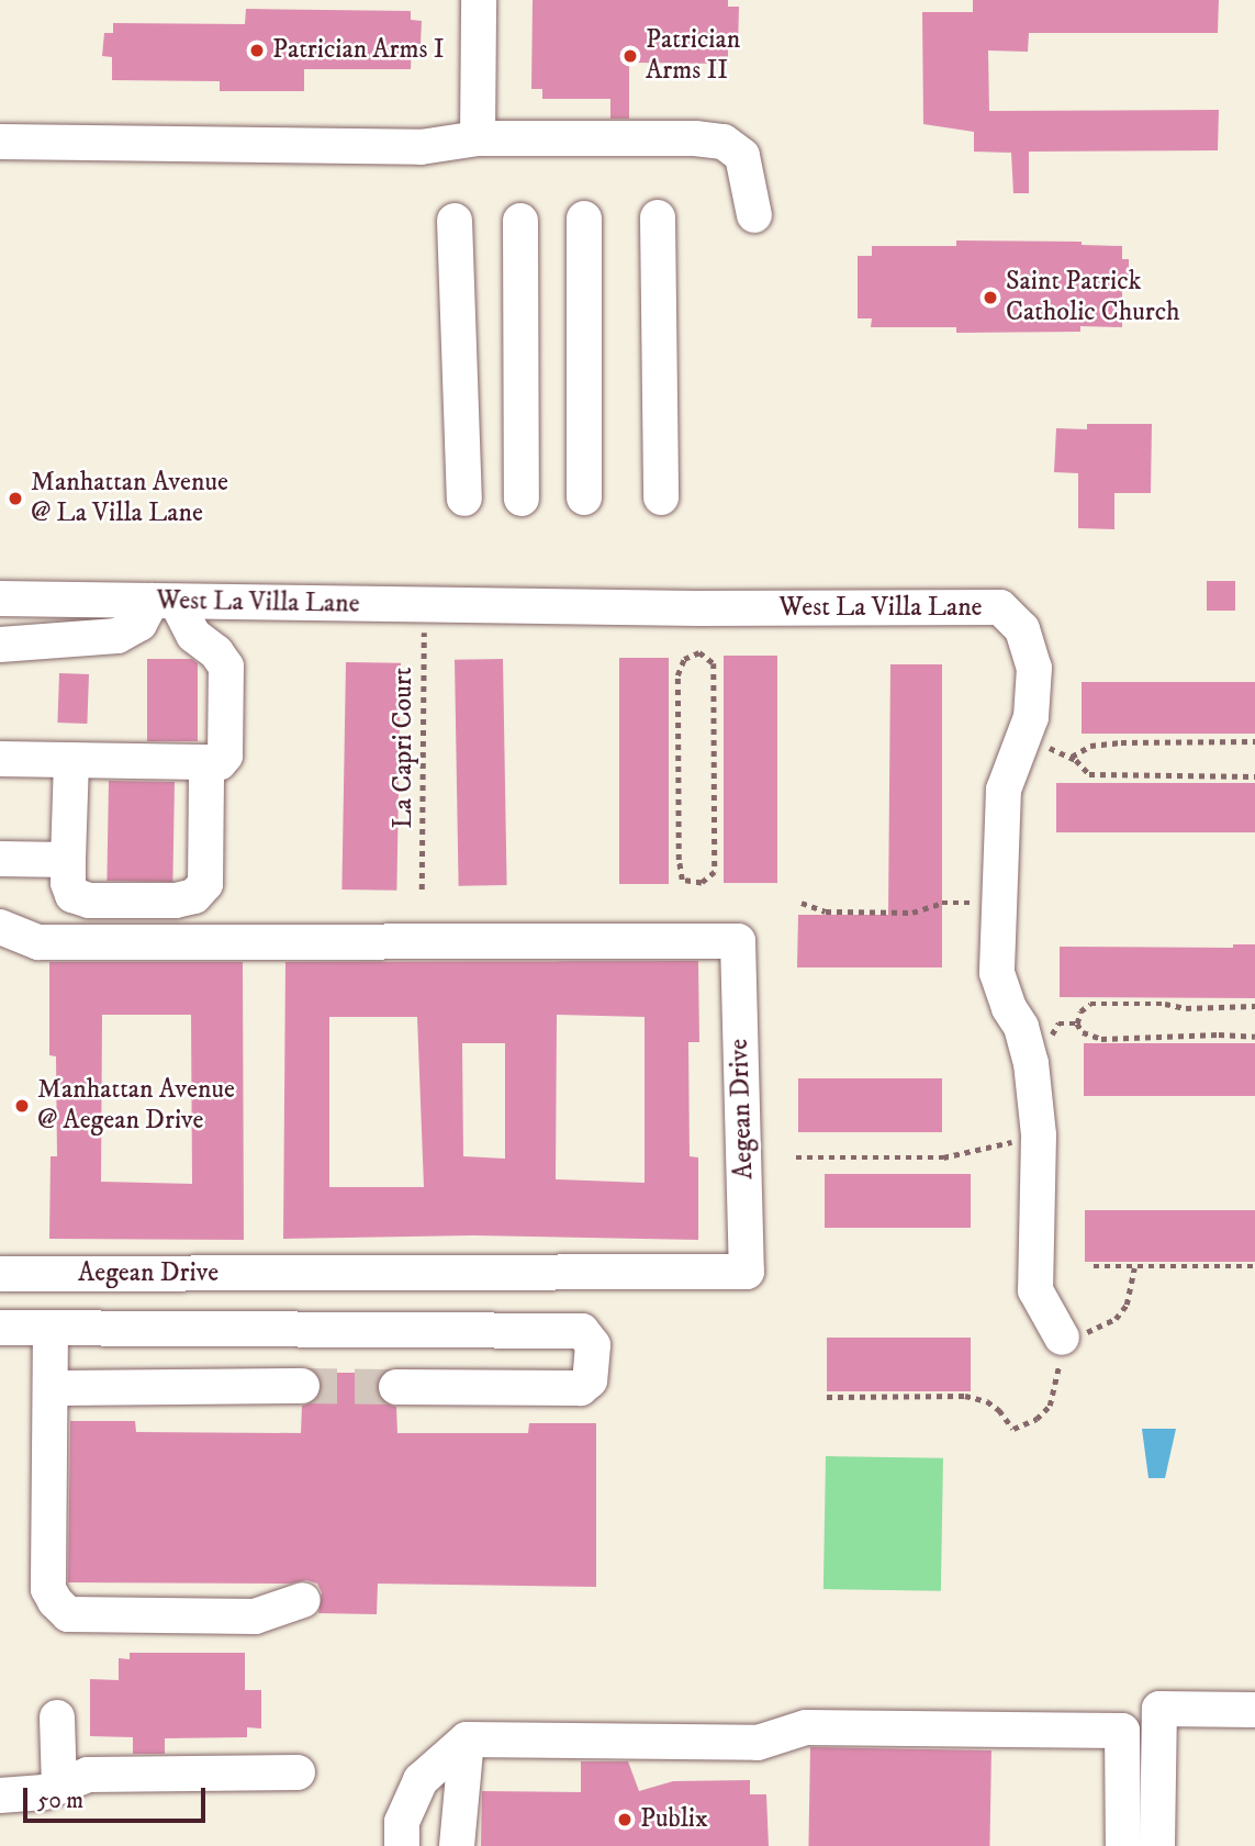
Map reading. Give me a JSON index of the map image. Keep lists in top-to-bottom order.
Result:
{
  "streets": {
    "street": ["West La Villa Lane", "Aegean Drive"],
    "path": ["La Capri Court"]
  },
  "crossings": [
    ["West La Villa Lane", "La Capri Court"]
  ],
  "places": [
    "Patrician Arms I",
    "Patrician Arms II",
    "Saint Patrick Catholic Church",
    "Manhattan Avenue @ La Villa Lane",
    "Manhattan Avenue @ Aegean Drive",
    "Publix"
  ],
  "scale_bar": "50 m"
}
